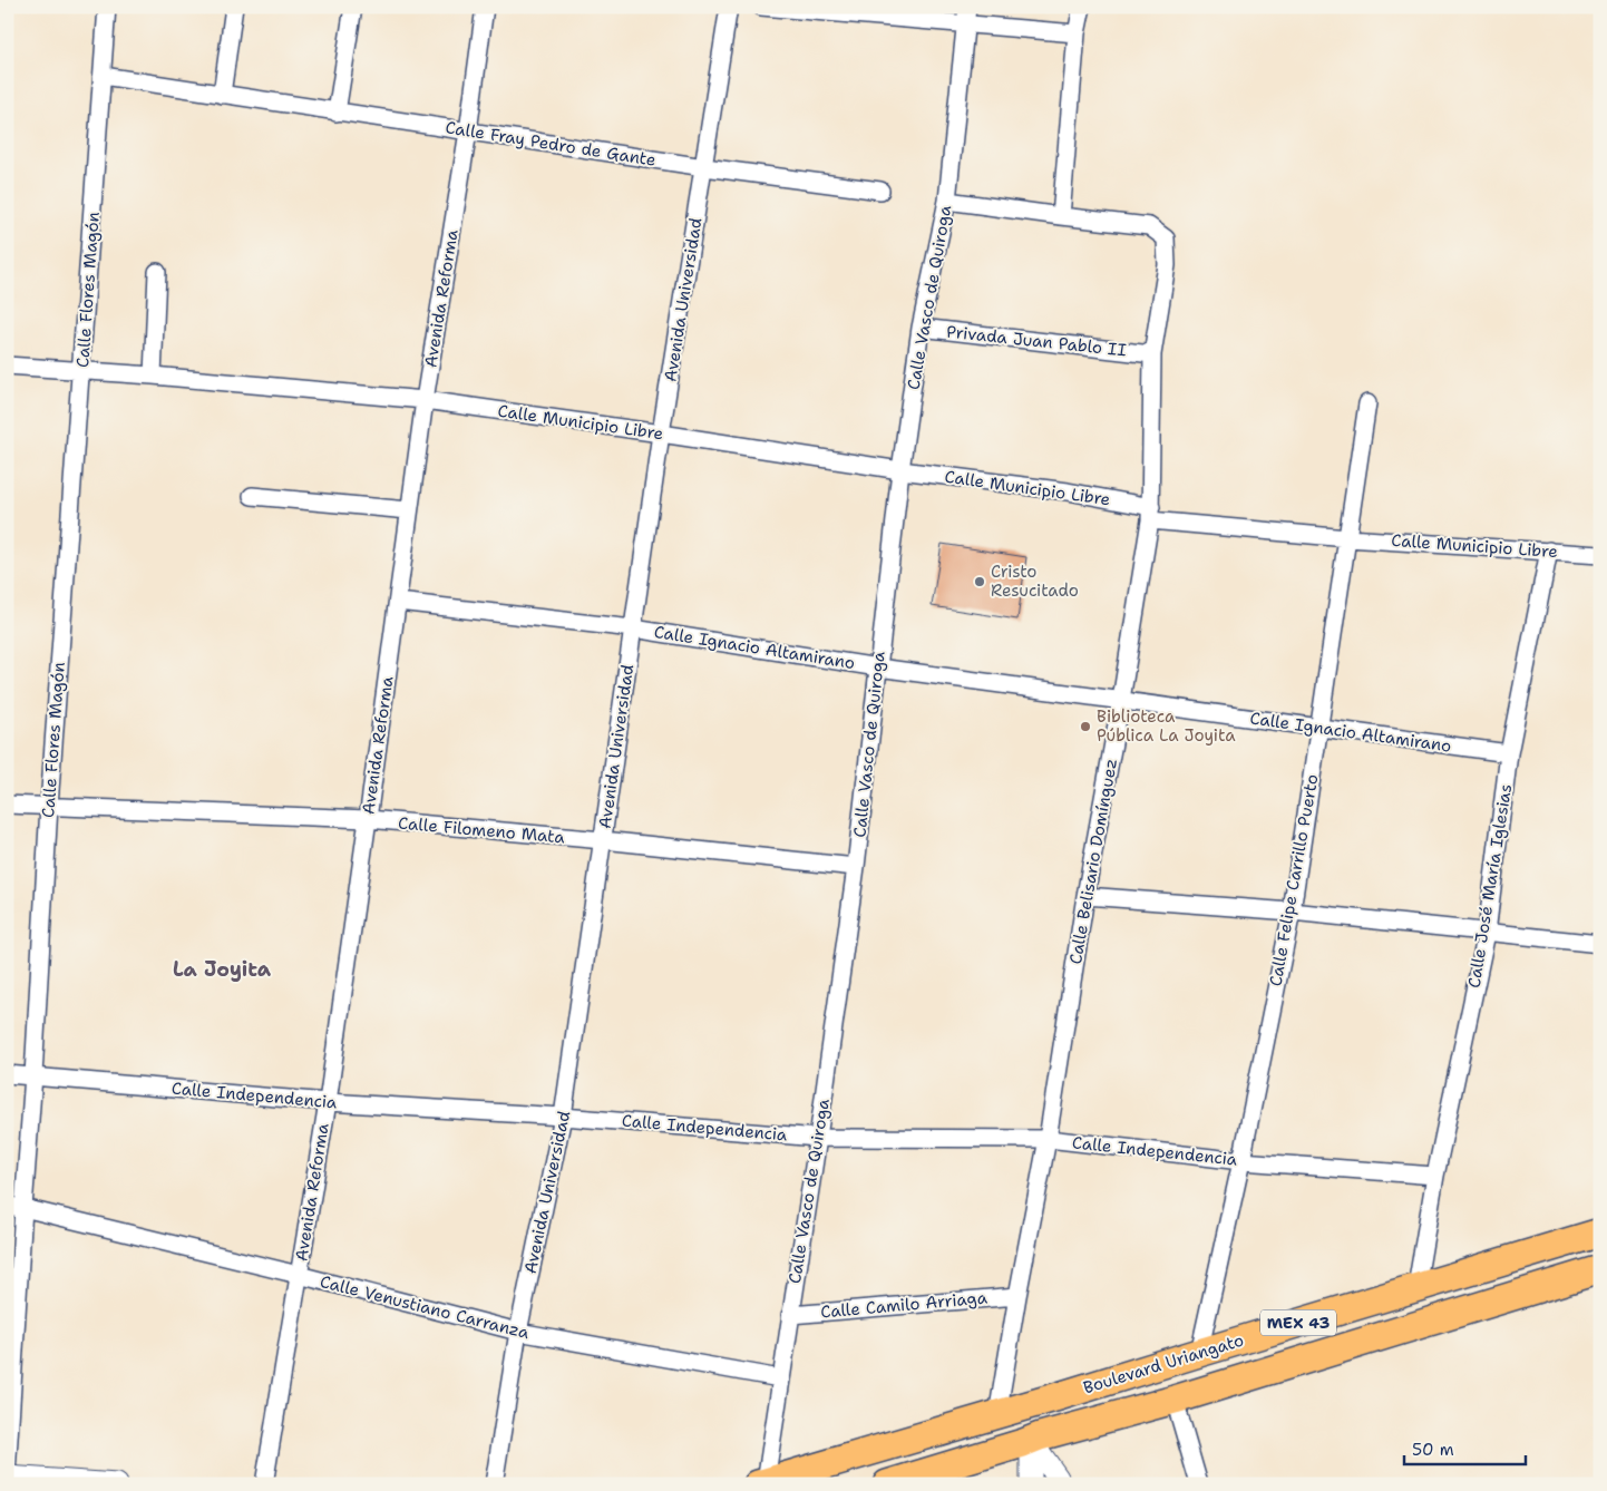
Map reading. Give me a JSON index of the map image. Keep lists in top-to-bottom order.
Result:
{
  "streets": {
    "main road": ["MEX 43", "Boulevard Uriangato"],
    "street": [
      "Calle Fray Pedro de Gante",
      "Calle Flores Magón",
      "Calle Vasco de Quiroga",
      "Avenida Reforma",
      "Avenida Universidad",
      "Privada Juan Pablo II",
      "Calle Municipio Libre",
      "Calle Ignacio Altamirano",
      "Calle Filomeno Mata",
      "Calle Belisario Domínguez",
      "Calle Felipe Carrillo Puerto",
      "Calle José María Iglesias",
      "Calle Independencia",
      "Calle Camilo Arriaga",
      "Calle Venustiano Carranza"
    ]
  },
  "crossings": [
    ["Calle Fray Pedro de Gante", "Calle Flores Magón"],
    ["Calle Fray Pedro de Gante", "Avenida Reforma"],
    ["Calle Fray Pedro de Gante", "Avenida Universidad"],
    ["Calle Flores Magón", "Calle Municipio Libre"],
    ["Calle Flores Magón", "Calle Filomeno Mata"],
    ["Calle Flores Magón", "Calle Independencia"],
    ["Calle Flores Magón", "Calle Venustiano Carranza"],
    ["Calle Vasco de Quiroga", "Privada Juan Pablo II"],
    ["Calle Vasco de Quiroga", "Calle Municipio Libre"],
    ["Calle Vasco de Quiroga", "Calle Ignacio Altamirano"],
    ["Calle Vasco de Quiroga", "Calle Filomeno Mata"],
    ["Calle Vasco de Quiroga", "Calle Independencia"],
    ["Calle Vasco de Quiroga", "Calle Camilo Arriaga"],
    ["Calle Vasco de Quiroga", "Calle Venustiano Carranza"],
    ["Calle Vasco de Quiroga", "Boulevard Uriangato"],
    ["Avenida Reforma", "Calle Municipio Libre"],
    ["Avenida Reforma", "Calle Ignacio Altamirano"],
    ["Avenida Reforma", "Calle Filomeno Mata"],
    ["Avenida Reforma", "Calle Independencia"],
    ["Avenida Reforma", "Calle Venustiano Carranza"],
    ["Avenida Universidad", "Calle Municipio Libre"],
    ["Avenida Universidad", "Calle Ignacio Altamirano"],
    ["Avenida Universidad", "Calle Filomeno Mata"],
    ["Avenida Universidad", "Calle Independencia"],
    ["Avenida Universidad", "Calle Venustiano Carranza"],
    ["Privada Juan Pablo II", "Calle Belisario Domínguez"],
    ["Calle Municipio Libre", "Calle Belisario Domínguez"],
    ["Calle Municipio Libre", "Calle Felipe Carrillo Puerto"],
    ["Calle Municipio Libre", "Calle José María Iglesias"],
    ["Calle Ignacio Altamirano", "Calle Belisario Domínguez"],
    ["Calle Ignacio Altamirano", "Calle Felipe Carrillo Puerto"],
    ["Calle Ignacio Altamirano", "Calle José María Iglesias"],
    ["Calle Belisario Domínguez", "Calle Independencia"],
    ["Calle Belisario Domínguez", "Calle Camilo Arriaga"],
    ["Calle Belisario Domínguez", "Boulevard Uriangato"],
    ["Calle Felipe Carrillo Puerto", "Calle Independencia"],
    ["Calle Felipe Carrillo Puerto", "Boulevard Uriangato"],
    ["Calle José María Iglesias", "Calle Independencia"],
    ["Calle José María Iglesias", "Boulevard Uriangato"]
  ],
  "districts": ["La Joyita"],
  "places": ["Cristo Resucitado", "Biblioteca Pública La Joyita"],
  "scale_bar": "50 m"
}
